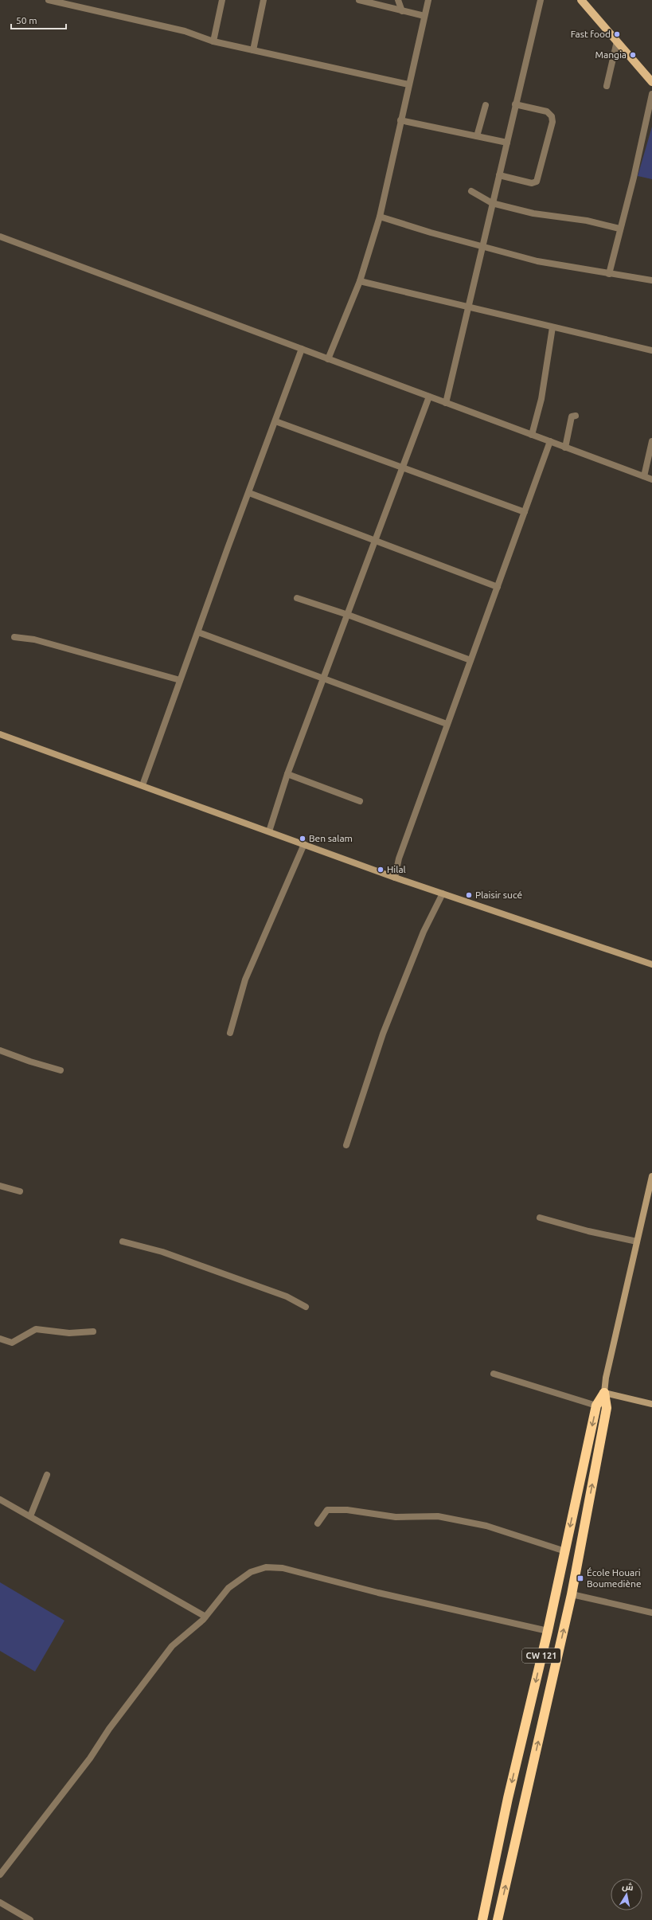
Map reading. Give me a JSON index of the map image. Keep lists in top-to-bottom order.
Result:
{
  "streets": {
    "highway": ["CW 121"]
  },
  "places": {
    "other": [
      "Fast food",
      "Mangia",
      "Ben salam",
      "Hilal",
      "Plaisir sucé"
    ],
    "transit": ["École Houari Boumediène"]
  },
  "scale_bar": "50 m",
  "north": "top"
}
